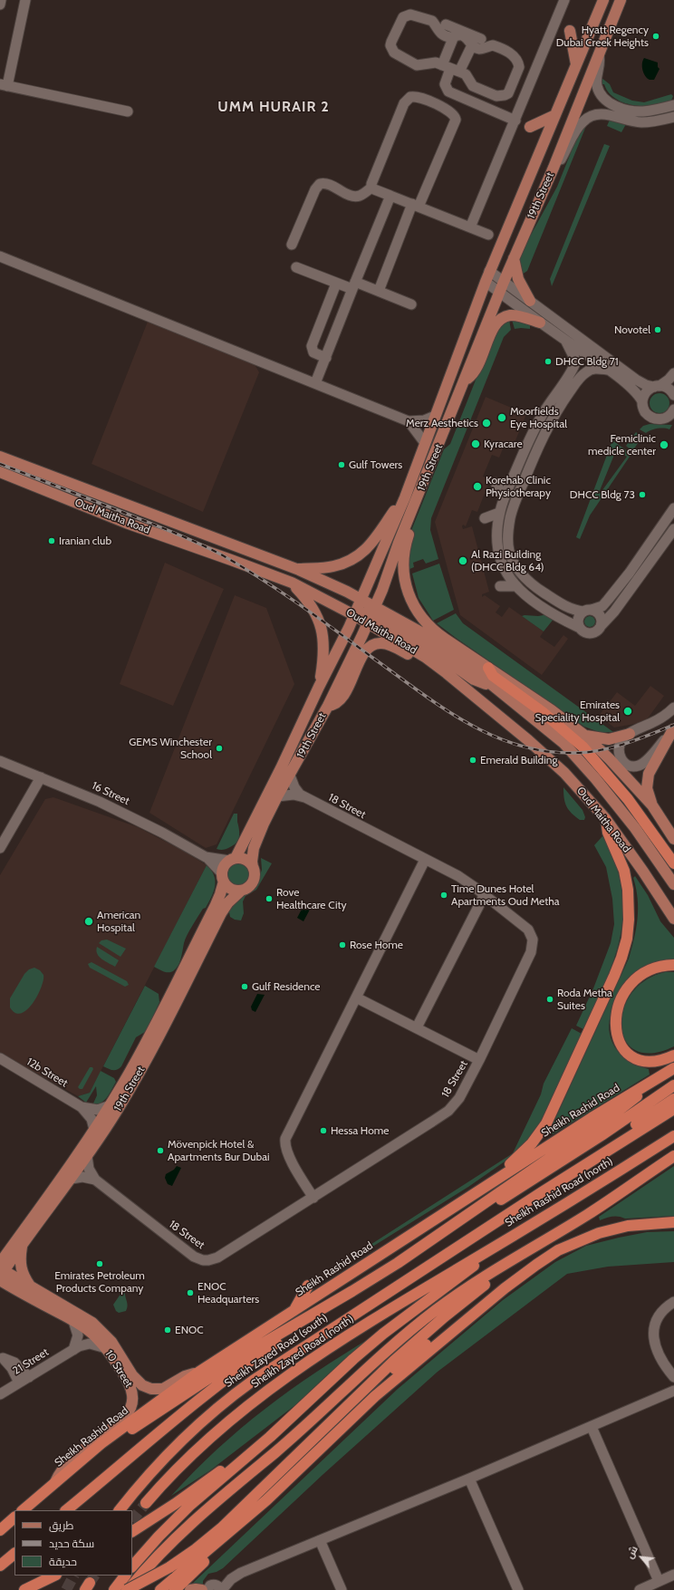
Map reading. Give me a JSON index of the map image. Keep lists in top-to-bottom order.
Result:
{
  "streets": {
    "highway": [
      "Sheikh Rashid Road",
      "Sheikh Rashid Road (north)",
      "Sheikh Zayed Road (south)",
      "Sheikh Zayed Road (north)"
    ],
    "main road": ["19th Street", "Oud Maitha Road", "10 Street"],
    "street": [
      "16 Street",
      "18 Street",
      "12b Street",
      "21 Street"
    ]
  },
  "crossings": [
    ["19th Street", "Oud Maitha Road"],
    ["19th Street", "16 Street"],
    ["19th Street", "18 Street"],
    ["19th Street", "12b Street"],
    ["19th Street", "10 Street"],
    ["Sheikh Rashid Road", "10 Street"],
    ["Sheikh Rashid Road (north)", "Sheikh Zayed Road (north)"],
    ["21 Street", "10 Street"]
  ],
  "districts": ["UMM HURAIR 2"],
  "places": [
    "Hyatt Regency Dubai Creek Heights",
    "Novotel",
    "DHCC Bldg 71",
    "Moorfields Eye Hospital",
    "Merz Aesthetics",
    "Kyracare",
    "Femiclinic medicle center",
    "Gulf Towers",
    "Korehab Clinic Physiotherapy",
    "DHCC Bldg 73",
    "Iranian club",
    "Al Razi Building (DHCC Bldg 64)",
    "Emirates Speciality Hospital",
    "GEMS Winchester School",
    "Emerald Building",
    "Time Dunes Hotel Apartments Oud Metha",
    "Rove Healthcare City",
    "American Hospital",
    "Rose Home",
    "Gulf Residence",
    "Roda Metha Suites",
    "Hessa Home",
    "Mövenpick Hotel & Apartments Bur Dubai",
    "Emirates Petroleum Products Company",
    "ENOC Headquarters",
    "ENOC"
  ],
  "legend": ["طريق", "سكة حديد", "حديقة"],
  "north": "top left"
}
